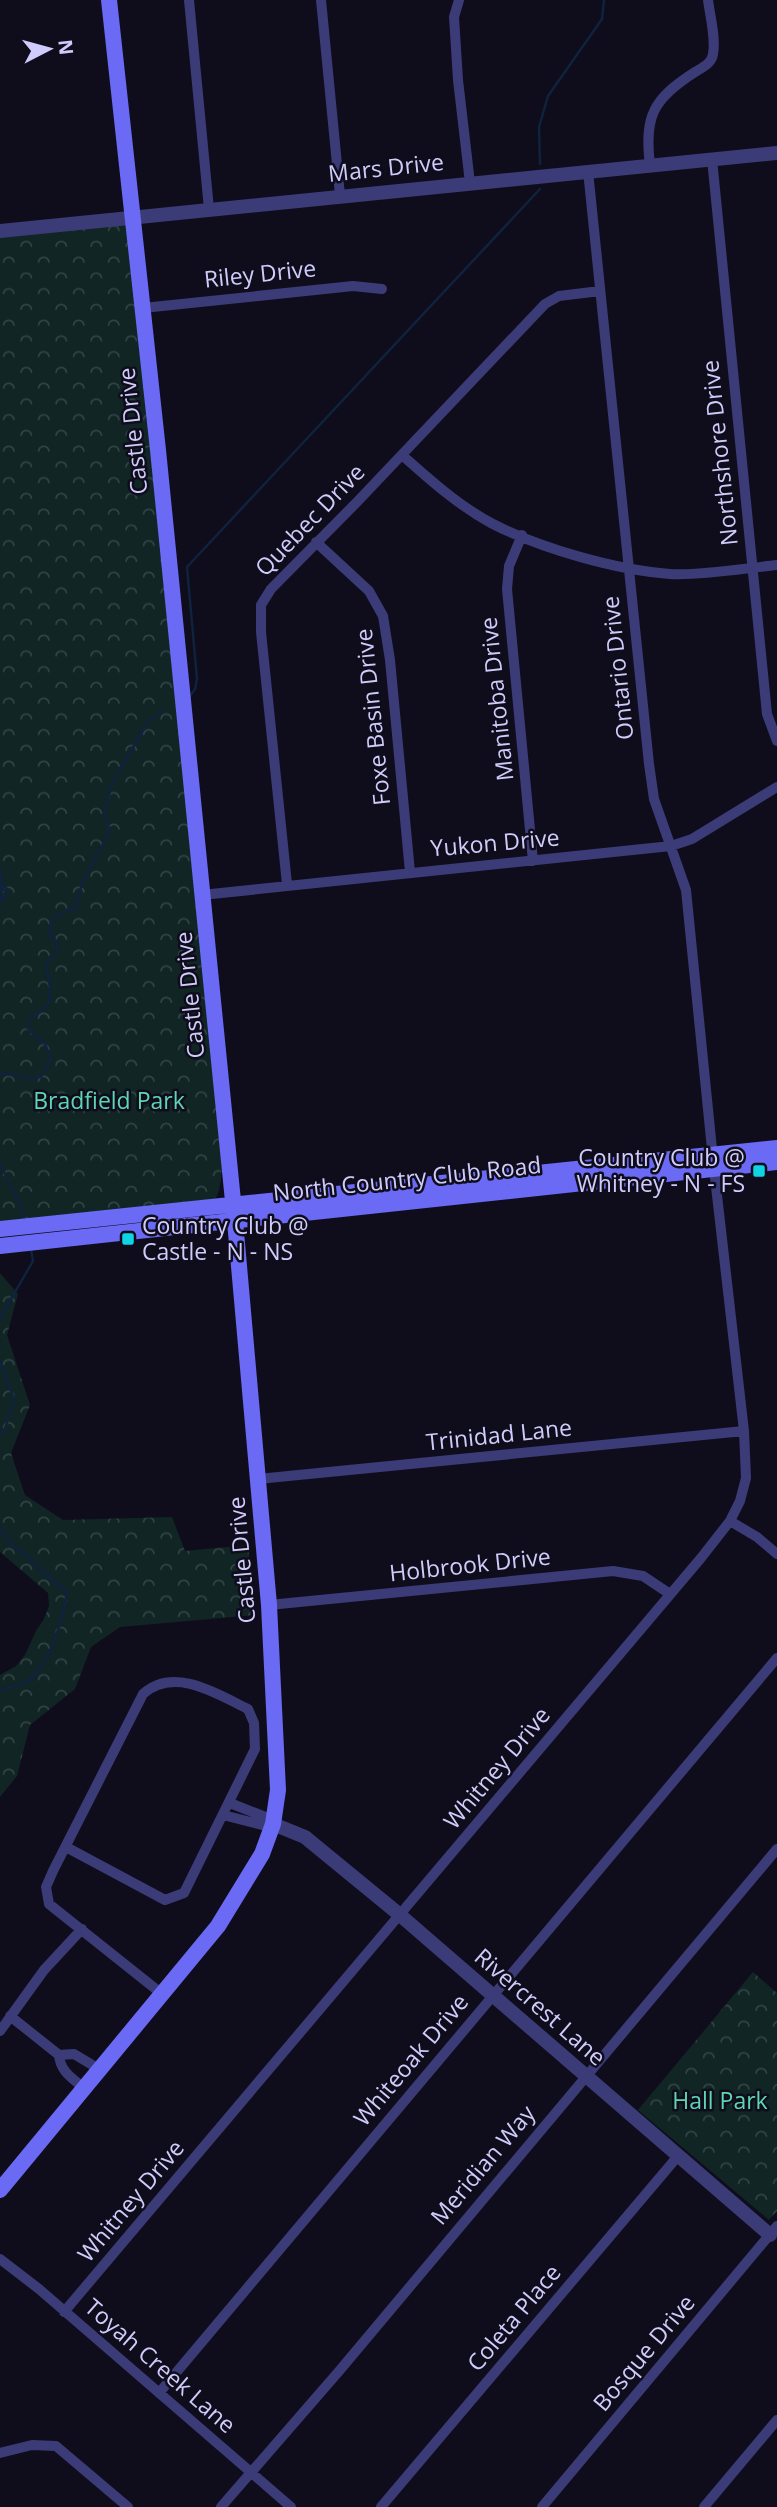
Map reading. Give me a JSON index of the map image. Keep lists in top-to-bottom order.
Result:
{
  "streets": {
    "main road": ["Castle Drive", "North Country Club Road"],
    "street": [
      "Mars Drive",
      "Riley Drive",
      "Northshore Drive",
      "Quebec Drive",
      "Ontario Drive",
      "Manitoba Drive",
      "Foxe Basin Drive",
      "Yukon Drive",
      "Trinidad Lane",
      "Holbrook Drive",
      "Whitney Drive",
      "Rivercrest Lane",
      "Whiteoak Drive",
      "Meridian Way",
      "Coleta Place",
      "Bosque Drive",
      "Toyah Creek Lane"
    ]
  },
  "crossings": [
    ["Mars Drive", "Castle Drive"],
    ["Mars Drive", "Northshore Drive"],
    ["Mars Drive", "Ontario Drive"],
    ["Riley Drive", "Castle Drive"],
    ["Castle Drive", "Yukon Drive"],
    ["Castle Drive", "North Country Club Road"],
    ["Castle Drive", "Trinidad Lane"],
    ["Castle Drive", "Holbrook Drive"],
    ["Castle Drive", "Rivercrest Lane"],
    ["Quebec Drive", "Ontario Drive"],
    ["Quebec Drive", "Foxe Basin Drive"],
    ["Quebec Drive", "Yukon Drive"],
    ["Ontario Drive", "Yukon Drive"],
    ["Ontario Drive", "North Country Club Road"],
    ["Ontario Drive", "Whitney Drive"],
    ["Manitoba Drive", "Yukon Drive"],
    ["Foxe Basin Drive", "Yukon Drive"],
    ["North Country Club Road", "Whitney Drive"],
    ["Trinidad Lane", "Whitney Drive"],
    ["Holbrook Drive", "Whitney Drive"],
    ["Whitney Drive", "Rivercrest Lane"],
    ["Whitney Drive", "Toyah Creek Lane"],
    ["Rivercrest Lane", "Whiteoak Drive"],
    ["Rivercrest Lane", "Meridian Way"],
    ["Rivercrest Lane", "Coleta Place"],
    ["Rivercrest Lane", "Bosque Drive"],
    ["Whiteoak Drive", "Toyah Creek Lane"],
    ["Meridian Way", "Toyah Creek Lane"]
  ],
  "parks": ["Bradfield Park", "Hall Park"],
  "places": {
    "transit": ["Country Club @ Whitney - N - FS", "Country Club @ Castle - N - NS"]
  },
  "north": "right"
}
